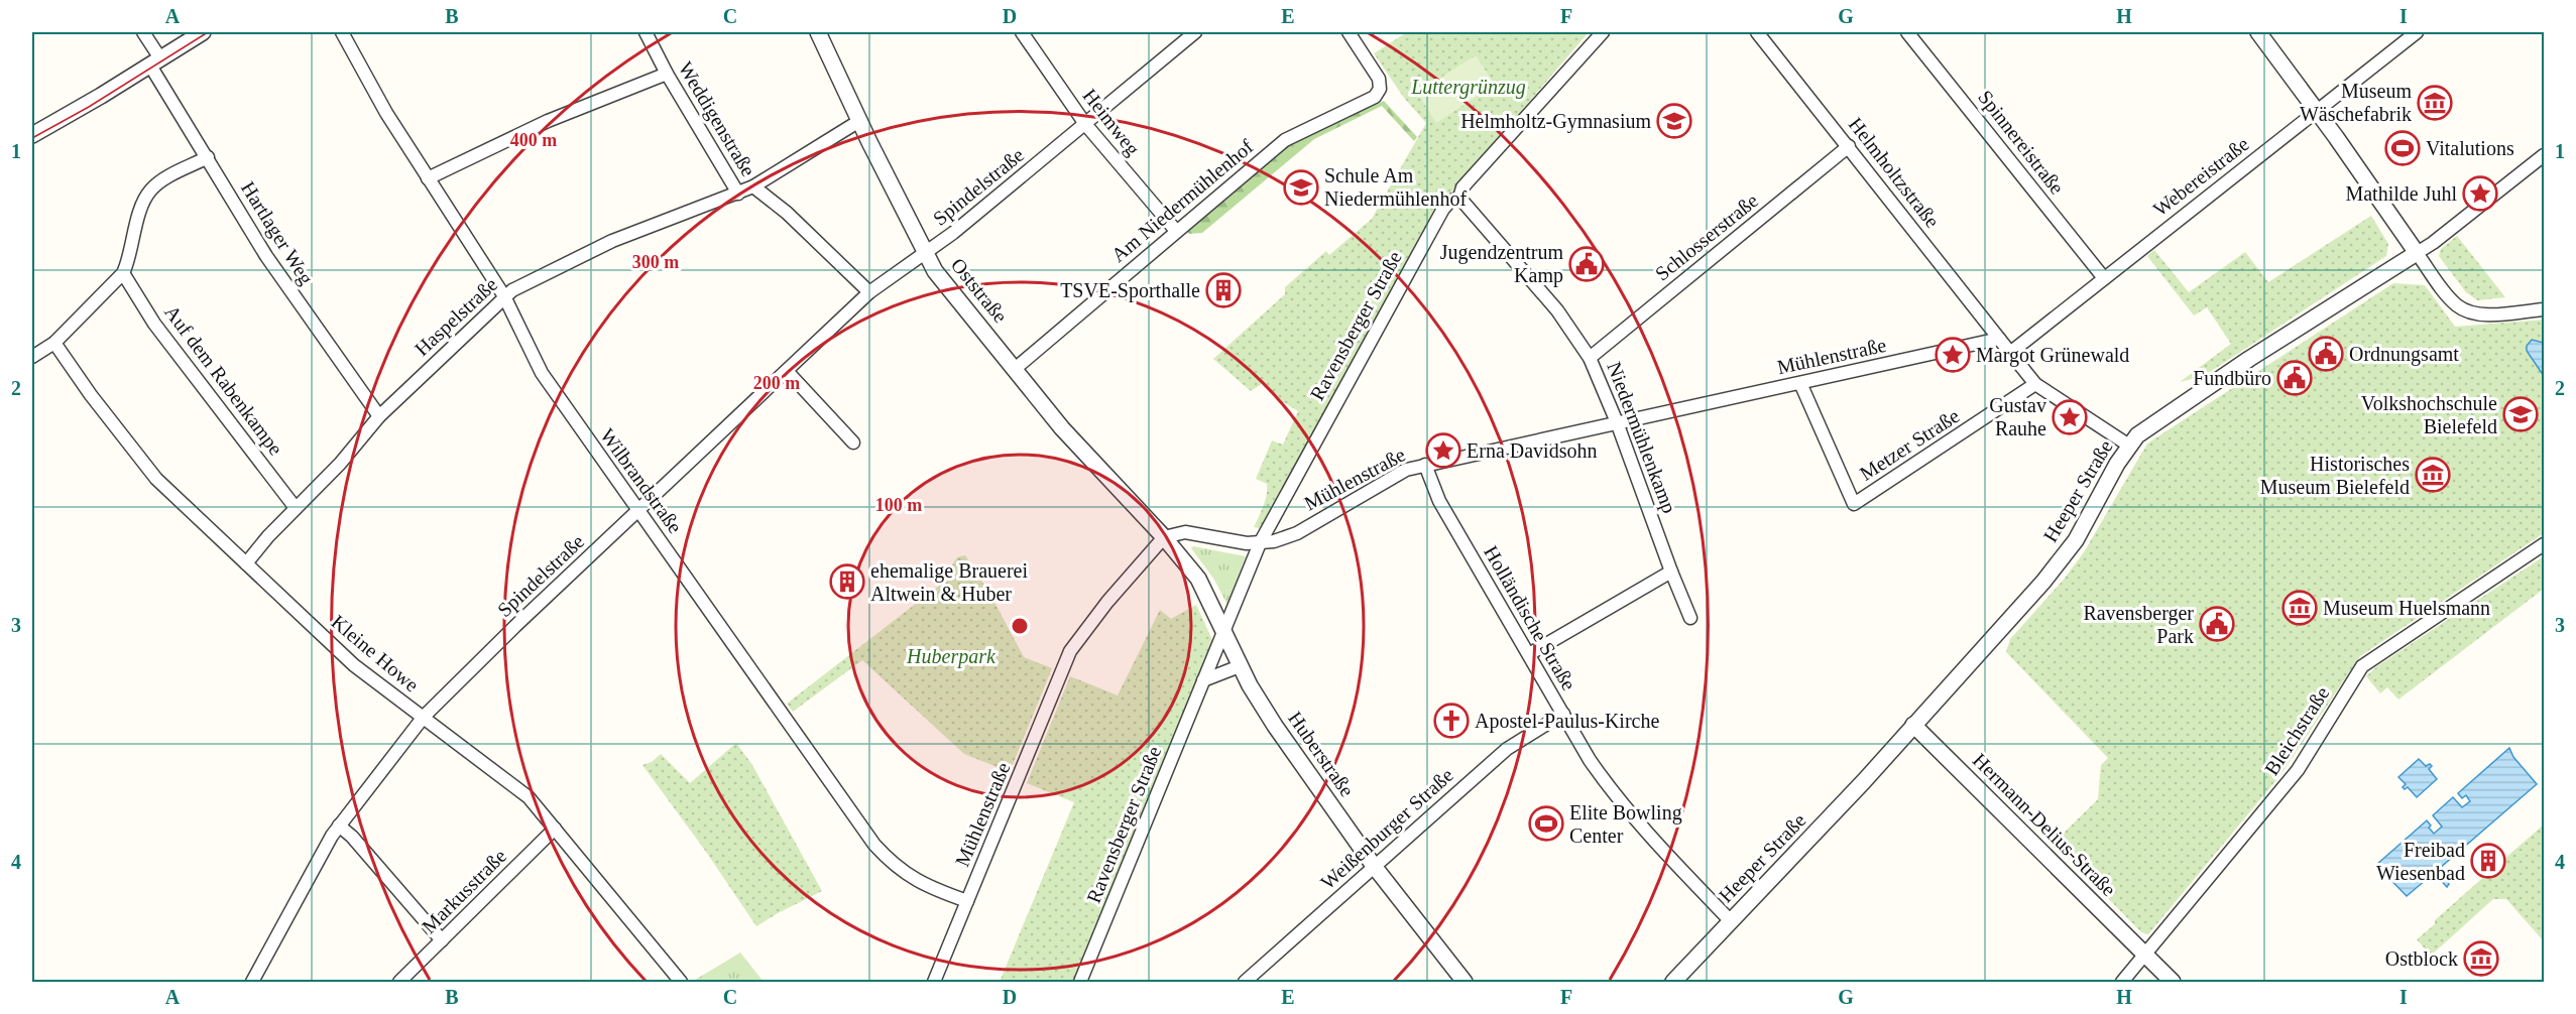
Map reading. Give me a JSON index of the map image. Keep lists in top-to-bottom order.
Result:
{
  "streets": {
    "street": [
      "Weddigenstraße",
      "Heimweg",
      "Spinnereistraße",
      "Helmholtzstraße",
      "Webereistraße",
      "Spindelstraße",
      "Am Niedermühlenhof",
      "Hartlager Weg",
      "Schlosserstraße",
      "Oststraße",
      "Haspelstraße",
      "Ravensberger Straße",
      "Mühlenstraße",
      "Auf dem Rabenkampe",
      "Niedermühlenkamp",
      "Metzer Straße",
      "Wilbrandstraße",
      "Heeper Straße",
      "Holländische Straße",
      "Kleine Howe",
      "Bleichstraße",
      "Huberstraße",
      "Hermann-Delius-Straße",
      "Weißenburger Straße",
      "Markusstraße"
    ]
  },
  "crossings": [
    ["Weddigenstraße", "Haspelstraße"],
    ["Heimweg", "Spindelstraße"],
    ["Heimweg", "Am Niedermühlenhof"],
    ["Spinnereistraße", "Webereistraße"],
    ["Helmholtzstraße", "Schlosserstraße"],
    ["Helmholtzstraße", "Mühlenstraße"],
    ["Spindelstraße", "Oststraße"],
    ["Spindelstraße", "Wilbrandstraße"],
    ["Spindelstraße", "Kleine Howe"],
    ["Am Niedermühlenhof", "Oststraße"],
    ["Hartlager Weg", "Haspelstraße"],
    ["Schlosserstraße", "Niedermühlenkamp"],
    ["Oststraße", "Haspelstraße"],
    ["Oststraße", "Mühlenstraße"],
    ["Oststraße", "Huberstraße"],
    ["Haspelstraße", "Auf dem Rabenkampe"],
    ["Haspelstraße", "Wilbrandstraße"],
    ["Haspelstraße", "Kleine Howe"],
    ["Ravensberger Straße", "Mühlenstraße"],
    ["Ravensberger Straße", "Niedermühlenkamp"],
    ["Ravensberger Straße", "Huberstraße"],
    ["Mühlenstraße", "Niedermühlenkamp"],
    ["Mühlenstraße", "Metzer Straße"],
    ["Mühlenstraße", "Wilbrandstraße"],
    ["Mühlenstraße", "Holländische Straße"],
    ["Mühlenstraße", "Huberstraße"],
    ["Heeper Straße", "Holländische Straße"],
    ["Heeper Straße", "Hermann-Delius-Straße"],
    ["Holländische Straße", "Weißenburger Straße"],
    ["Kleine Howe", "Markusstraße"],
    ["Bleichstraße", "Hermann-Delius-Straße"],
    ["Huberstraße", "Weißenburger Straße"]
  ],
  "parks": ["Luttergrünzug", "Huberpark"],
  "places": {
    "museum": [
      "Museum Wäschefabrik",
      "Historisches Museum Bielefeld",
      "Museum Huelsmann",
      "Ostblock"
    ],
    "school or university": ["Helmholtz-Gymnasium", "Schule Am Niedermühlenhof", "Volkshochschule Bielefeld"],
    "sports": ["Vitalutions", "Elite Bowling Center"],
    "place": [
      "Mathilde Juhl",
      "Margot Grünewald",
      "Gustav Rauhe",
      "Erna Davidsohn"
    ],
    "public building": [
      "Jugendzentrum Kamp",
      "Ordnungsamt",
      "Fundbüro",
      "Ravensberger Park"
    ],
    "building": ["TSVE-Sporthalle", "ehemalige Brauerei Altwein & Huber", "Freibad Wiesenbad"],
    "church": ["Apostel-Paulus-Kirche"]
  },
  "grid": {
    "columns": [
      "A",
      "B",
      "C",
      "D",
      "E",
      "F",
      "G",
      "H",
      "I"
    ],
    "rows": [
      "1",
      "2",
      "3",
      "4"
    ]
  },
  "rings": [
    "400 m",
    "300 m",
    "200 m",
    "100 m"
  ]
}
